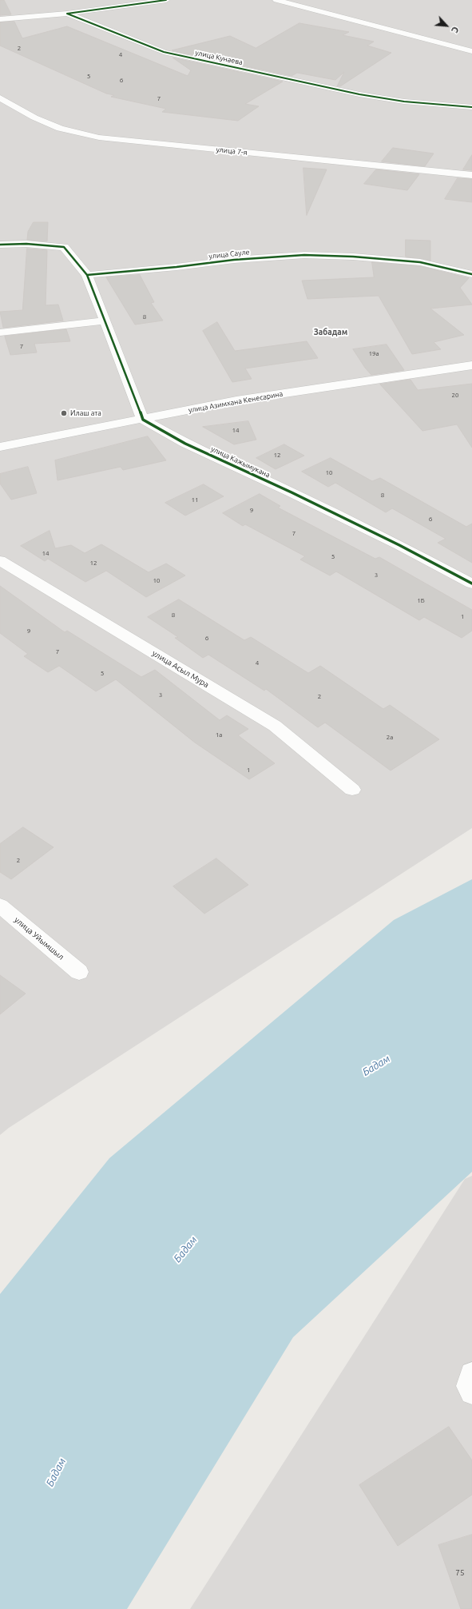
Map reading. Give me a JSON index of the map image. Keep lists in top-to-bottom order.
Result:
{
  "streets": {
    "street": [
      "улица Кунаева",
      "улица 7-я",
      "улица Сауле",
      "улица Азимхана Кенесарина",
      "улица Кажымукана",
      "улица Асыл Мура",
      "улица Уйымшыл"
    ]
  },
  "crossings": [
    ["улица Азимхана Кенесарина", "улица Кажымукана"]
  ],
  "districts": ["Забадам"],
  "water": ["Бадам"],
  "places": ["Илаш ата"],
  "house_numbers": [
    "2",
    "4",
    "5",
    "6",
    "7",
    "8",
    "7",
    "19а",
    "20",
    "14",
    "12",
    "10",
    "8",
    "11",
    "9",
    "6",
    "7",
    "14",
    "5",
    "12",
    "3",
    "10",
    "1Б",
    "8",
    "1",
    "9",
    "6",
    "7",
    "4",
    "5",
    "3",
    "2",
    "1а",
    "2а",
    "1",
    "2",
    "75"
  ],
  "north": "bottom right"
}
